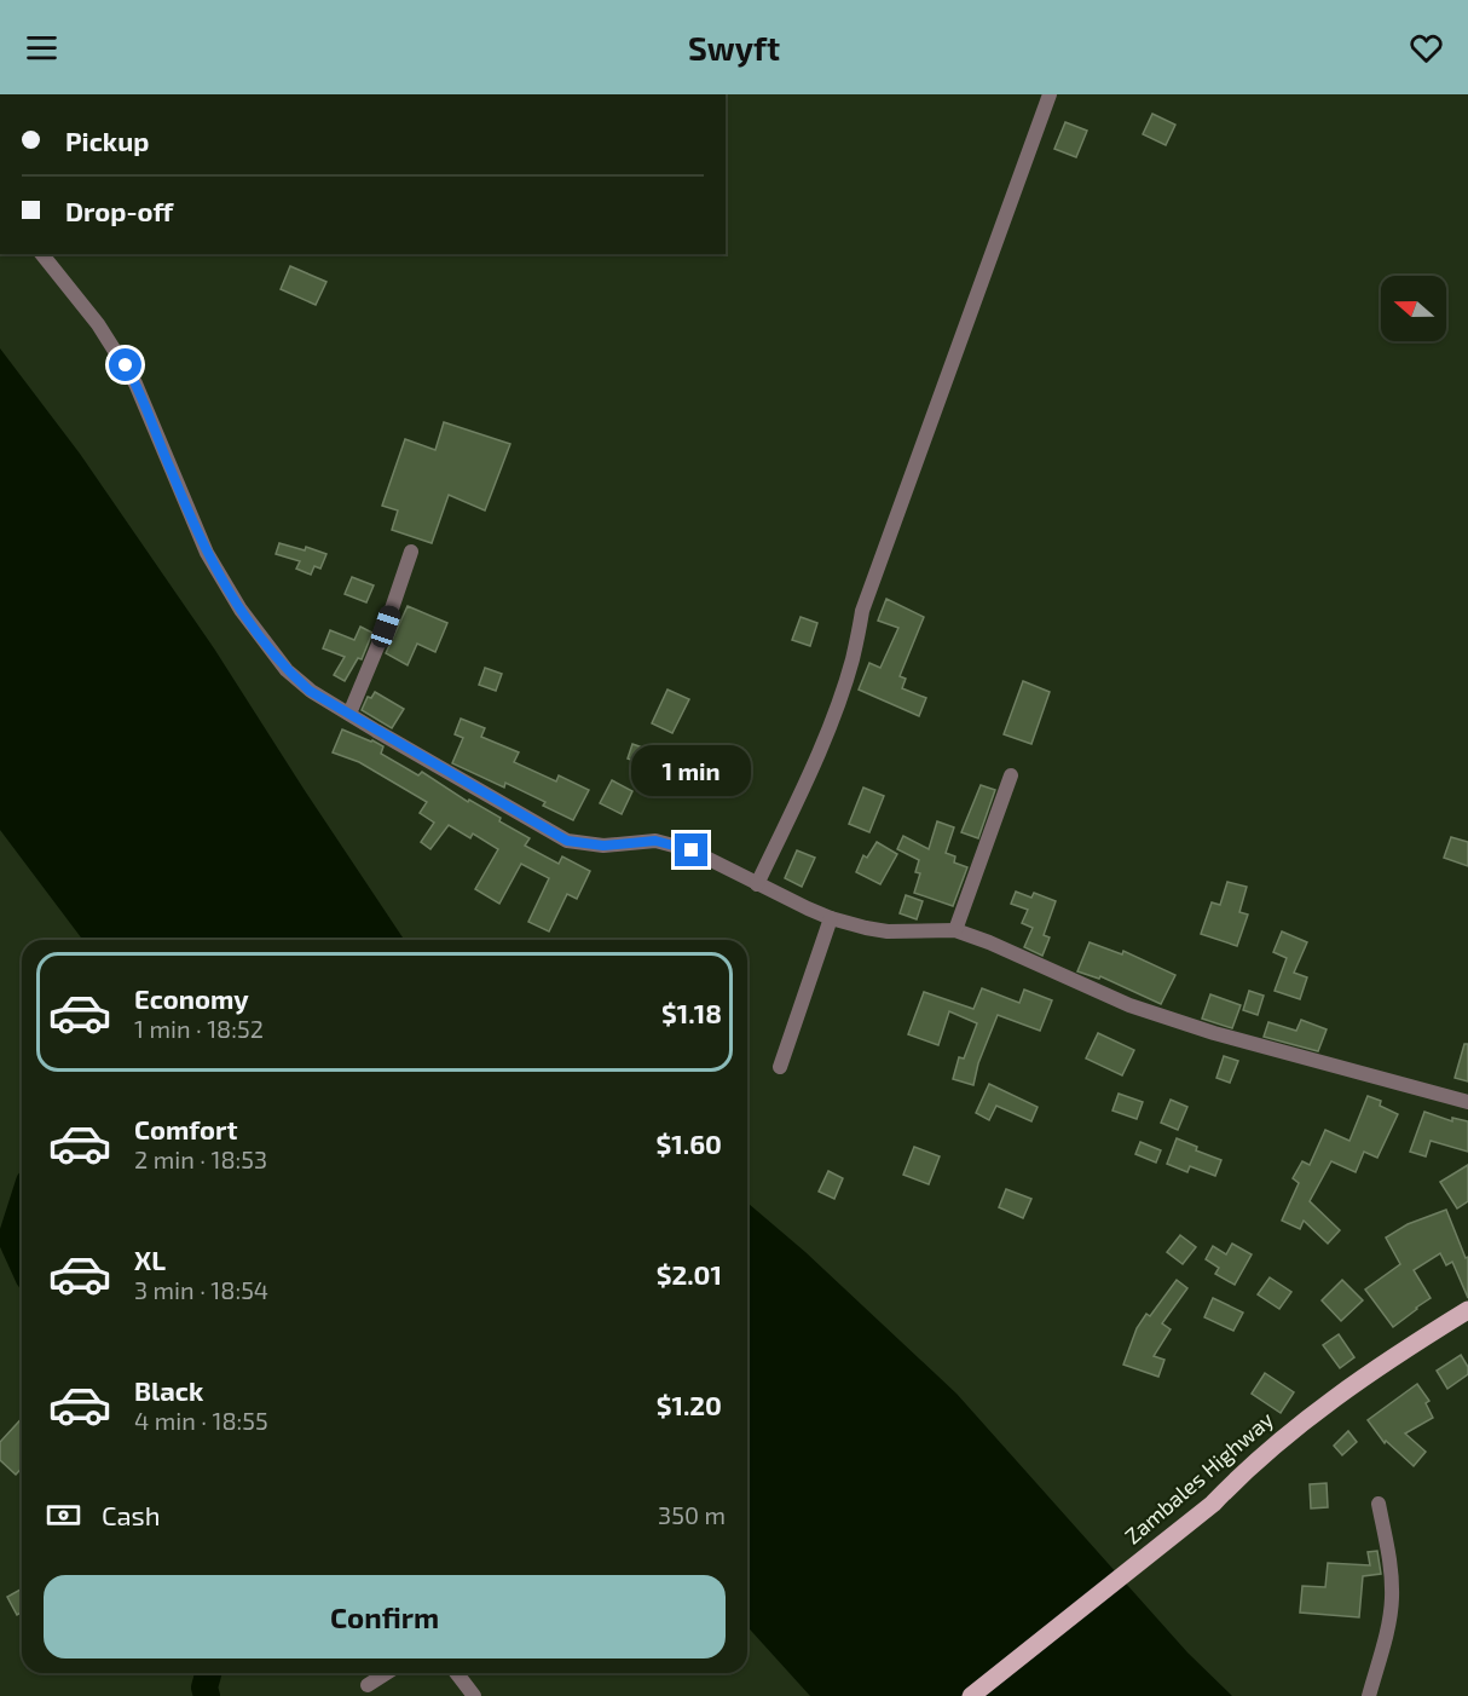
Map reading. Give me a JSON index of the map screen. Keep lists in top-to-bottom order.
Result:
{
  "streets": {
    "main road": ["Zambales Highway"]
  },
  "north": "left",
  "page": {
    "header": "Swyft",
    "banner": ["Pickup", "Drop-off"],
    "bubble": "1 min",
    "list": [
      {
        "name": "Economy",
        "note": "1 min · 18:52",
        "value": "$1.18"
      },
      {
        "name": "Comfort",
        "note": "2 min · 18:53",
        "value": "$1.60"
      },
      {
        "name": "XL",
        "note": "3 min · 18:54",
        "value": "$2.01"
      },
      {
        "name": "Black",
        "note": "4 min · 18:55",
        "value": "$1.20"
      }
    ],
    "pay": ["Cash", "350 m"],
    "buttons": "Confirm"
  }
}
